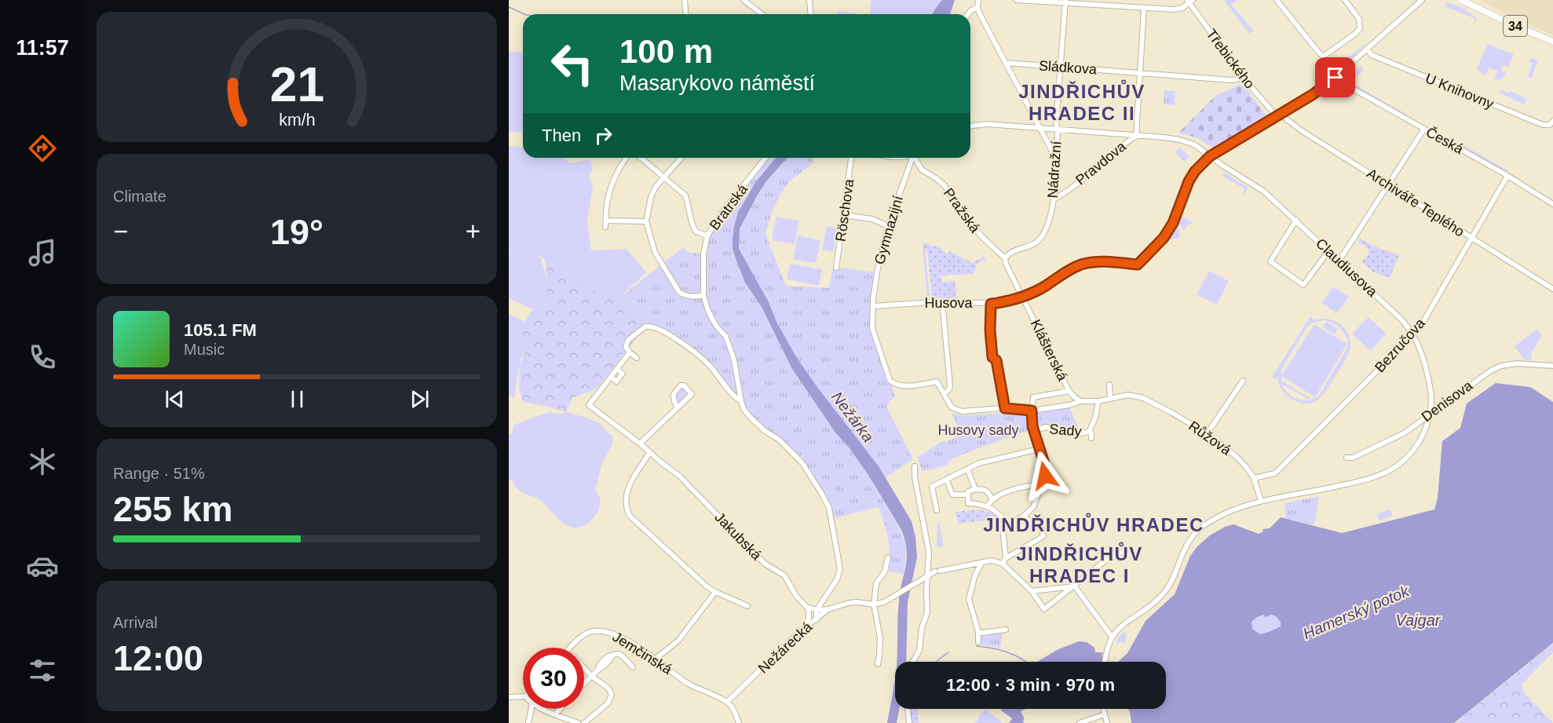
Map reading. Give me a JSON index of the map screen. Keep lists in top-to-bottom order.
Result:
{
  "streets": {
    "main road": ["34"],
    "street": [
      "Třebického",
      "Sládkova",
      "U Knihovny",
      "Česká",
      "Pravdova",
      "Nádražní",
      "Archiváře Teplého",
      "Bratrská",
      "Röschova",
      "Pražská",
      "Gymnazijní",
      "Claudiusova",
      "Husova",
      "Bezručova",
      "Klášterská",
      "Denisova",
      "Sady",
      "Růžová",
      "Jakubská",
      "Nežárecká",
      "Jemčinská"
    ]
  },
  "crossings": [
    ["Třebického", "Sládkova"],
    ["Třebického", "Archiváře Teplého"],
    ["Sládkova", "Pravdova"],
    ["Sládkova", "Nádražní"],
    ["Česká", "Bezručova"],
    ["Pravdova", "Nádražní"],
    ["Pravdova", "Claudiusova"],
    ["Nádražní", "Pražská"],
    ["Nádražní", "Claudiusova"],
    ["Nádražní", "Klášterská"],
    ["Archiváře Teplého", "Bezručova"],
    ["Bratrská", "Jakubská"],
    ["Pražská", "Klášterská"],
    ["Gymnazijní", "Husova"],
    ["Claudiusova", "Husova"],
    ["Claudiusova", "Bezručova"],
    ["Claudiusova", "Denisova"],
    ["Husova", "Klášterská"],
    ["Bezručova", "Růžová"],
    ["Nežárecká", "Jemčinská"]
  ],
  "districts": ["JINDŘICHŮV HRADEC II", "JINDŘICHŮV HRADEC", "JINDŘICHŮV HRADEC I"],
  "water": ["Nežárka", "Hamerský potok", "Vajgar"],
  "parks": ["Husovy sady"],
  "page": {
    "tabs": "11:57",
    "turn": ["100 m", "Masarykovo náměstí"],
    "then": "Then",
    "tile": [
      "Climate",
      ["Range · 51%", "255 km"],
      ["Arrival", "12:00"]
    ],
    "heat": ["−", "19°", "+"],
    "song": ["105.1 FM", "Music"],
    "limit": "30",
    "trip": "12:00 · 3 min · 970 m",
    "gauge": ["21", "km/h"]
  }
}
